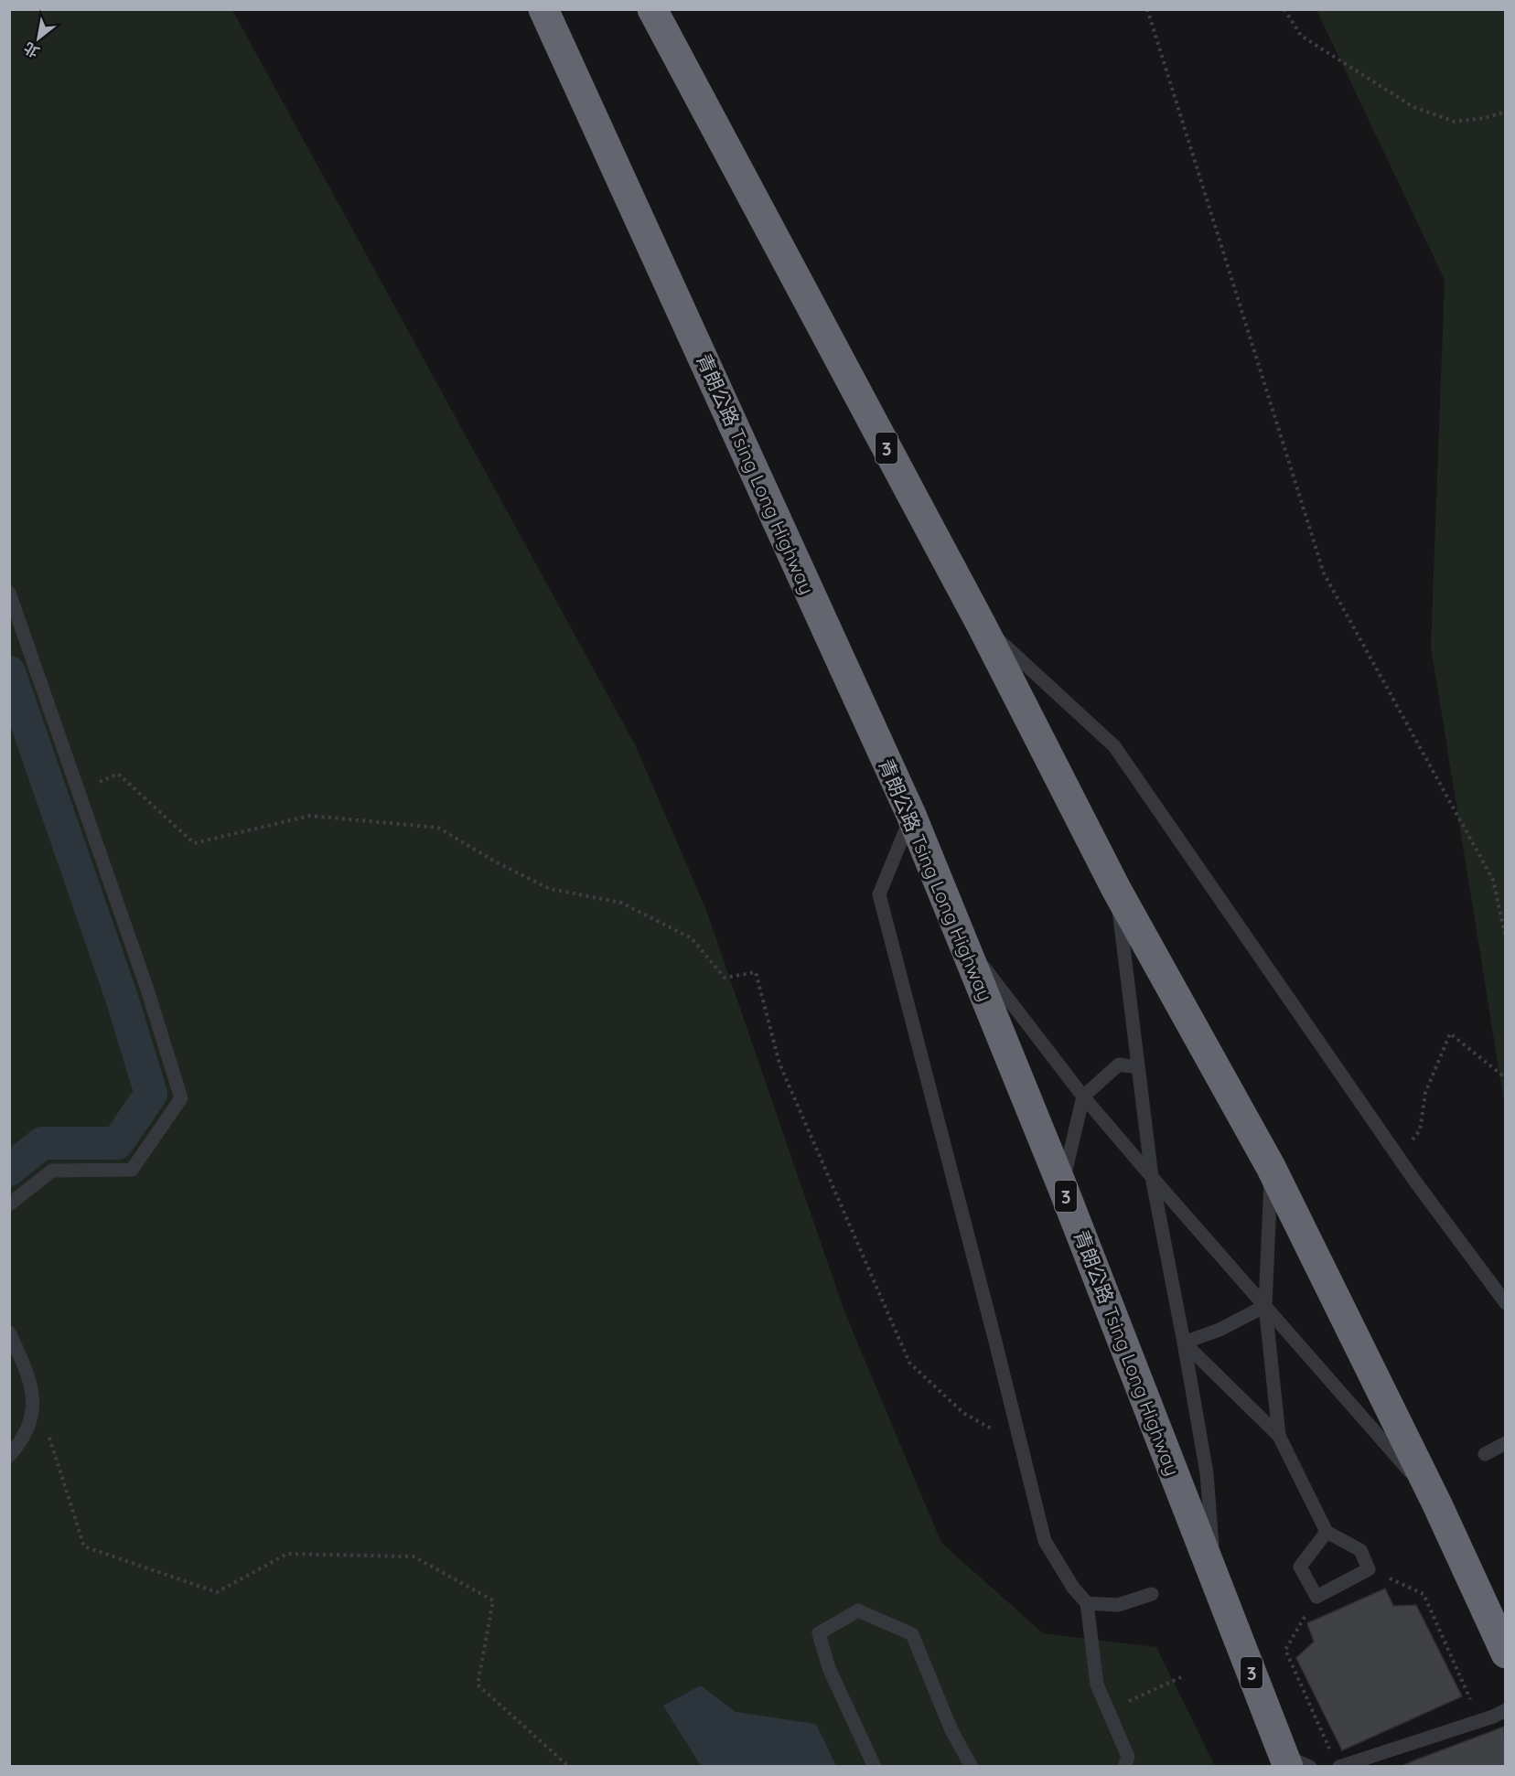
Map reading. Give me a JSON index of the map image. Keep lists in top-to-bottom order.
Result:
{
  "streets": {
    "highway": ["3", "青朗公路 Tsing Long Highway"]
  },
  "north": "bottom left"
}
